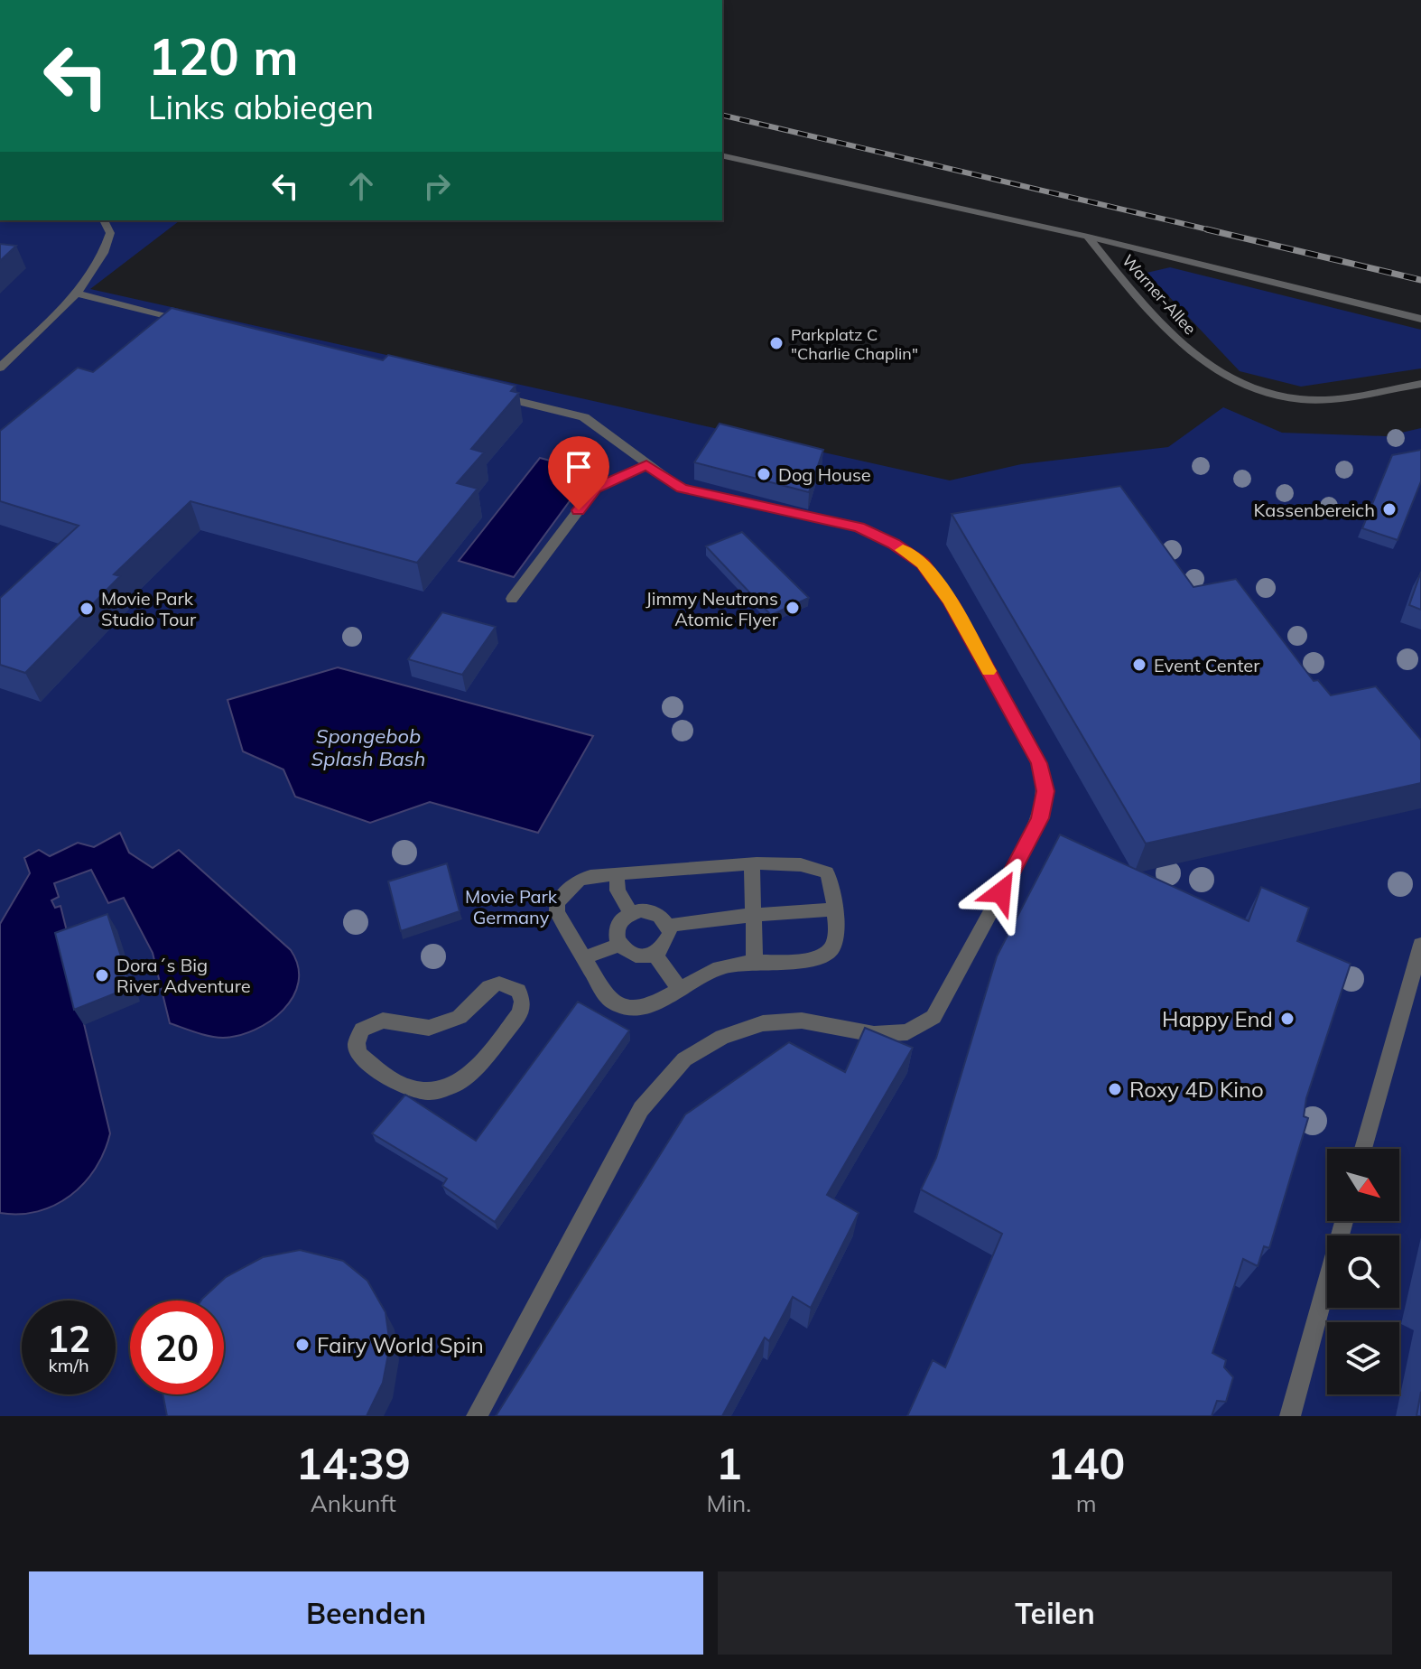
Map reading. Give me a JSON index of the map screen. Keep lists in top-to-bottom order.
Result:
{
  "streets": {
    "street": ["Warner-Allee"]
  },
  "water": ["Spongebob Splash Bash"],
  "parks": ["Movie Park Germany"],
  "places": [
    "Parkplatz C \"Charlie Chaplin\"",
    "Dog House",
    "Kassenbereich",
    "Jimmy Neutrons Atomic Flyer",
    "Movie Park Studio Tour",
    "Event Center",
    "Dora´s Big River Adventure",
    "Happy End",
    "Roxy 4D Kino",
    "Fairy World Spin"
  ],
  "north": "bottom right",
  "page": {
    "turn": ["120 m", "Links abbiegen"],
    "speed": "12 km/h",
    "limit": "20",
    "eta": [
      "14:39",
      "Ankunft",
      "1",
      "Min.",
      "140",
      "m"
    ],
    "buttons": ["Beenden", "Teilen"]
  }
}
